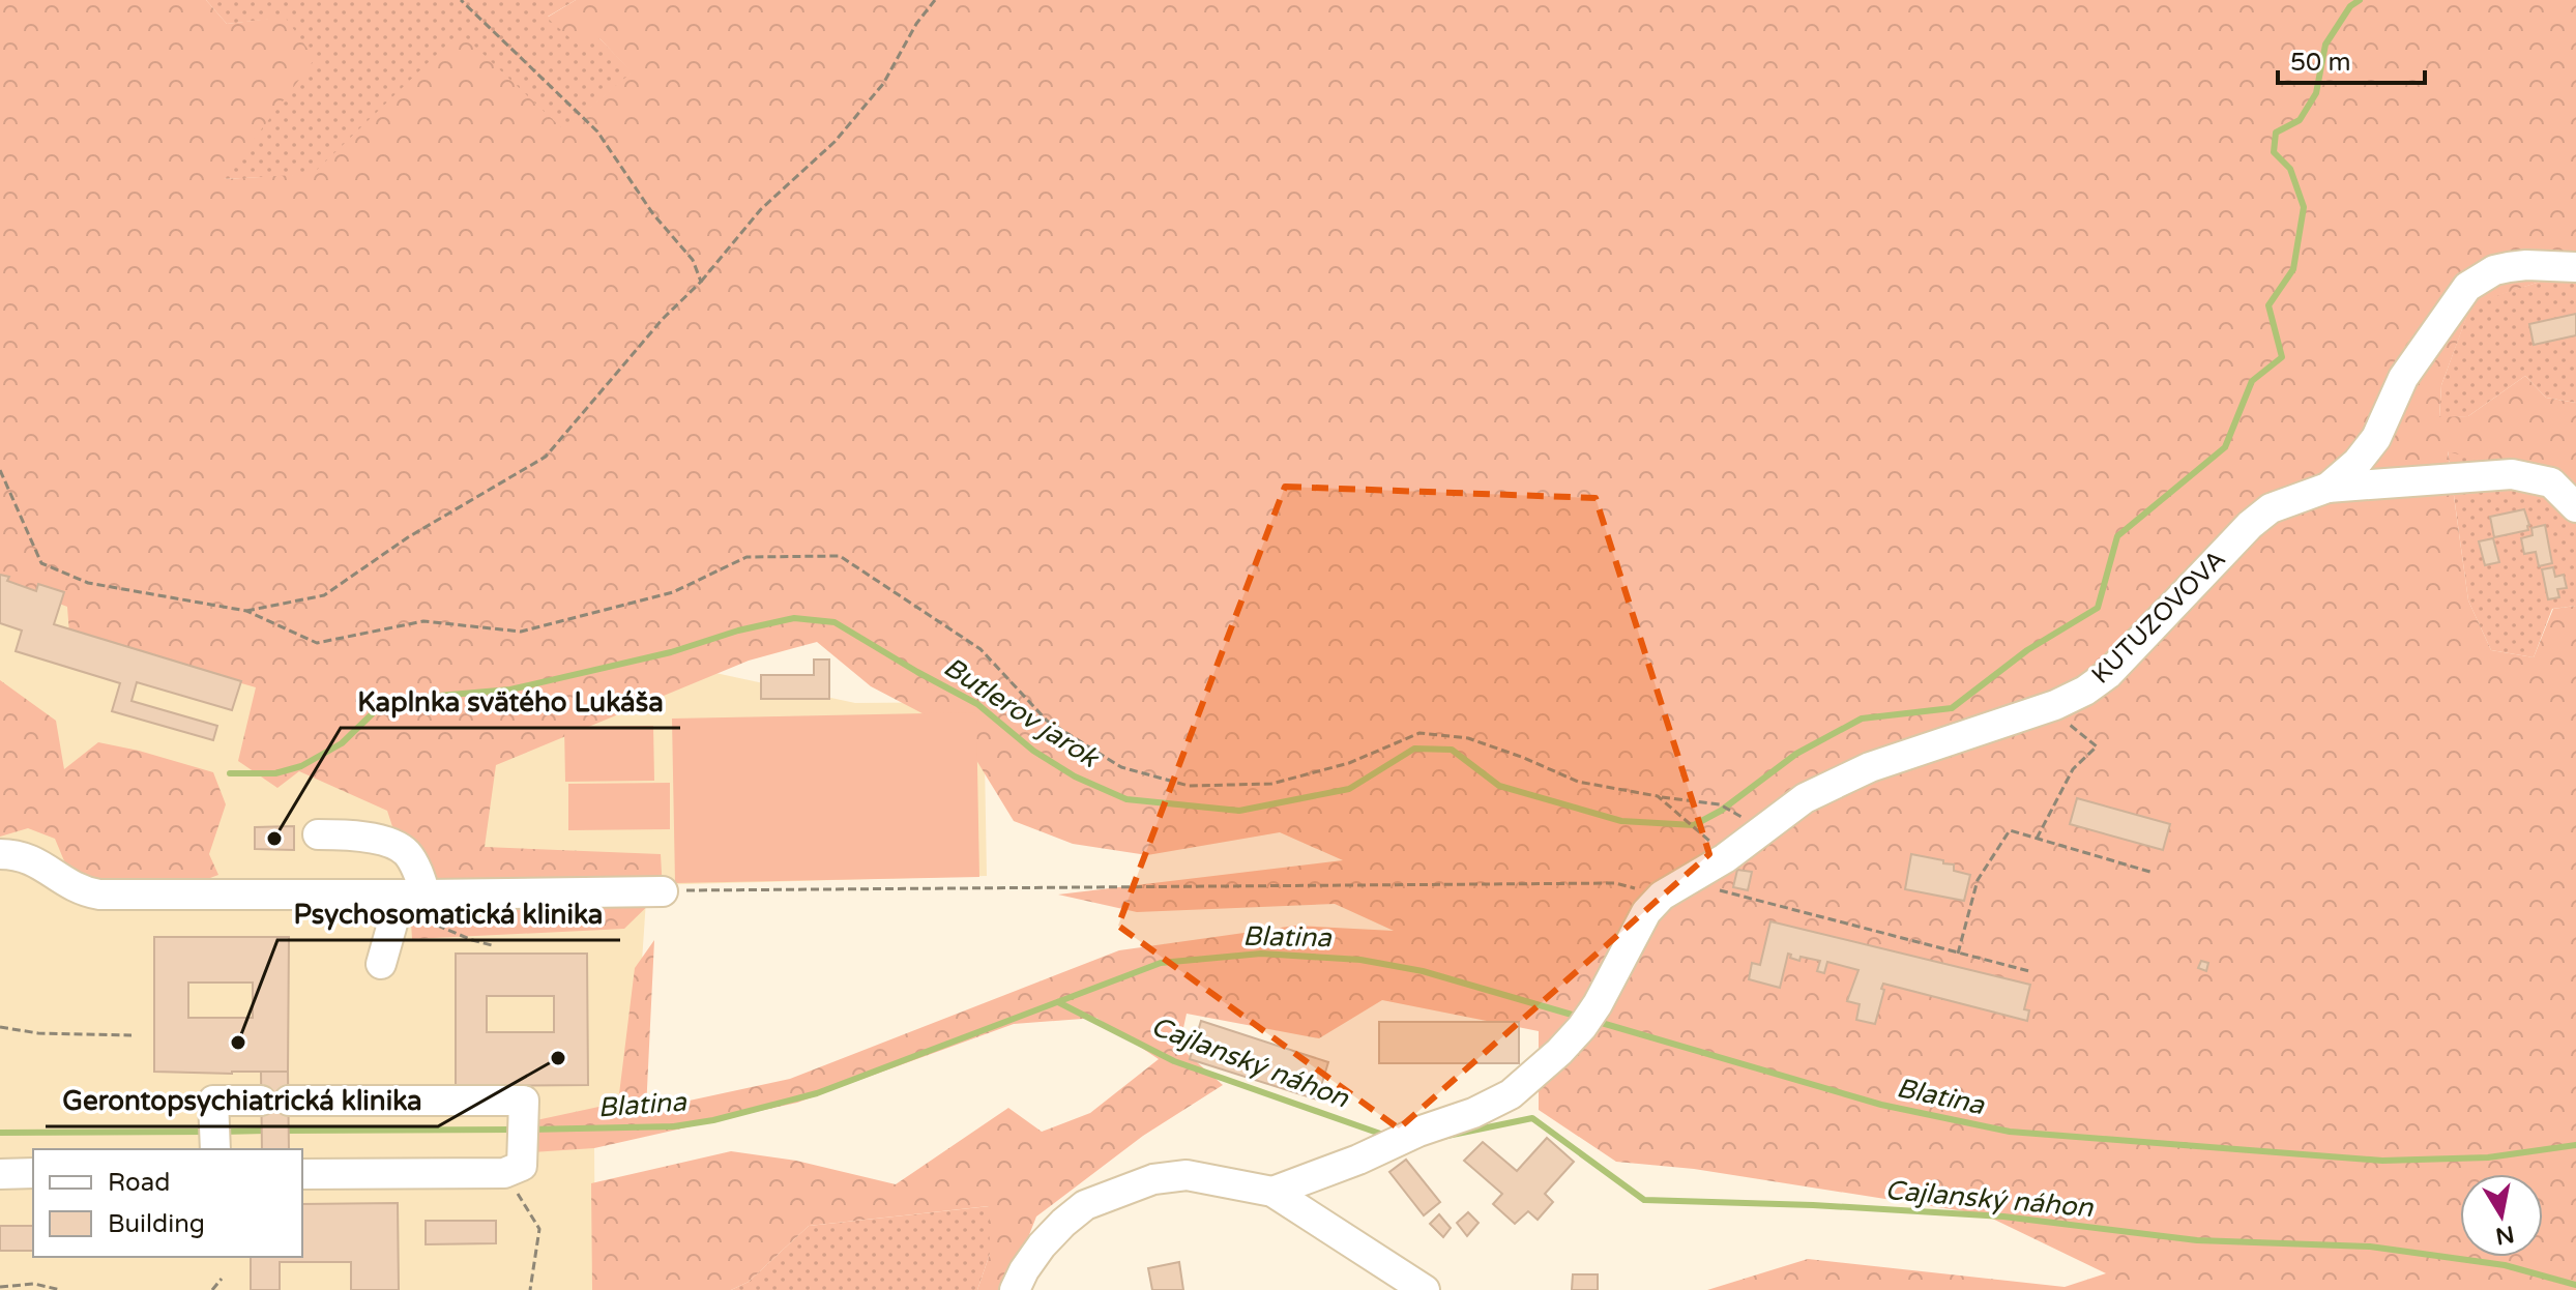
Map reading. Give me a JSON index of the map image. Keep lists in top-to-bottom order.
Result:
{
  "streets": {
    "lane": ["KUTUZOVOVA"]
  },
  "water": ["Butlerov jarok", "Blatina", "Cajlanský náhon"],
  "places": ["Kaplnka svätého Lukáša", "Psychosomatická klinika", "Gerontopsychiatrická klinika"],
  "legend": ["Road", "Building"],
  "scale_bar": "50 m",
  "north": "bottom"
}
